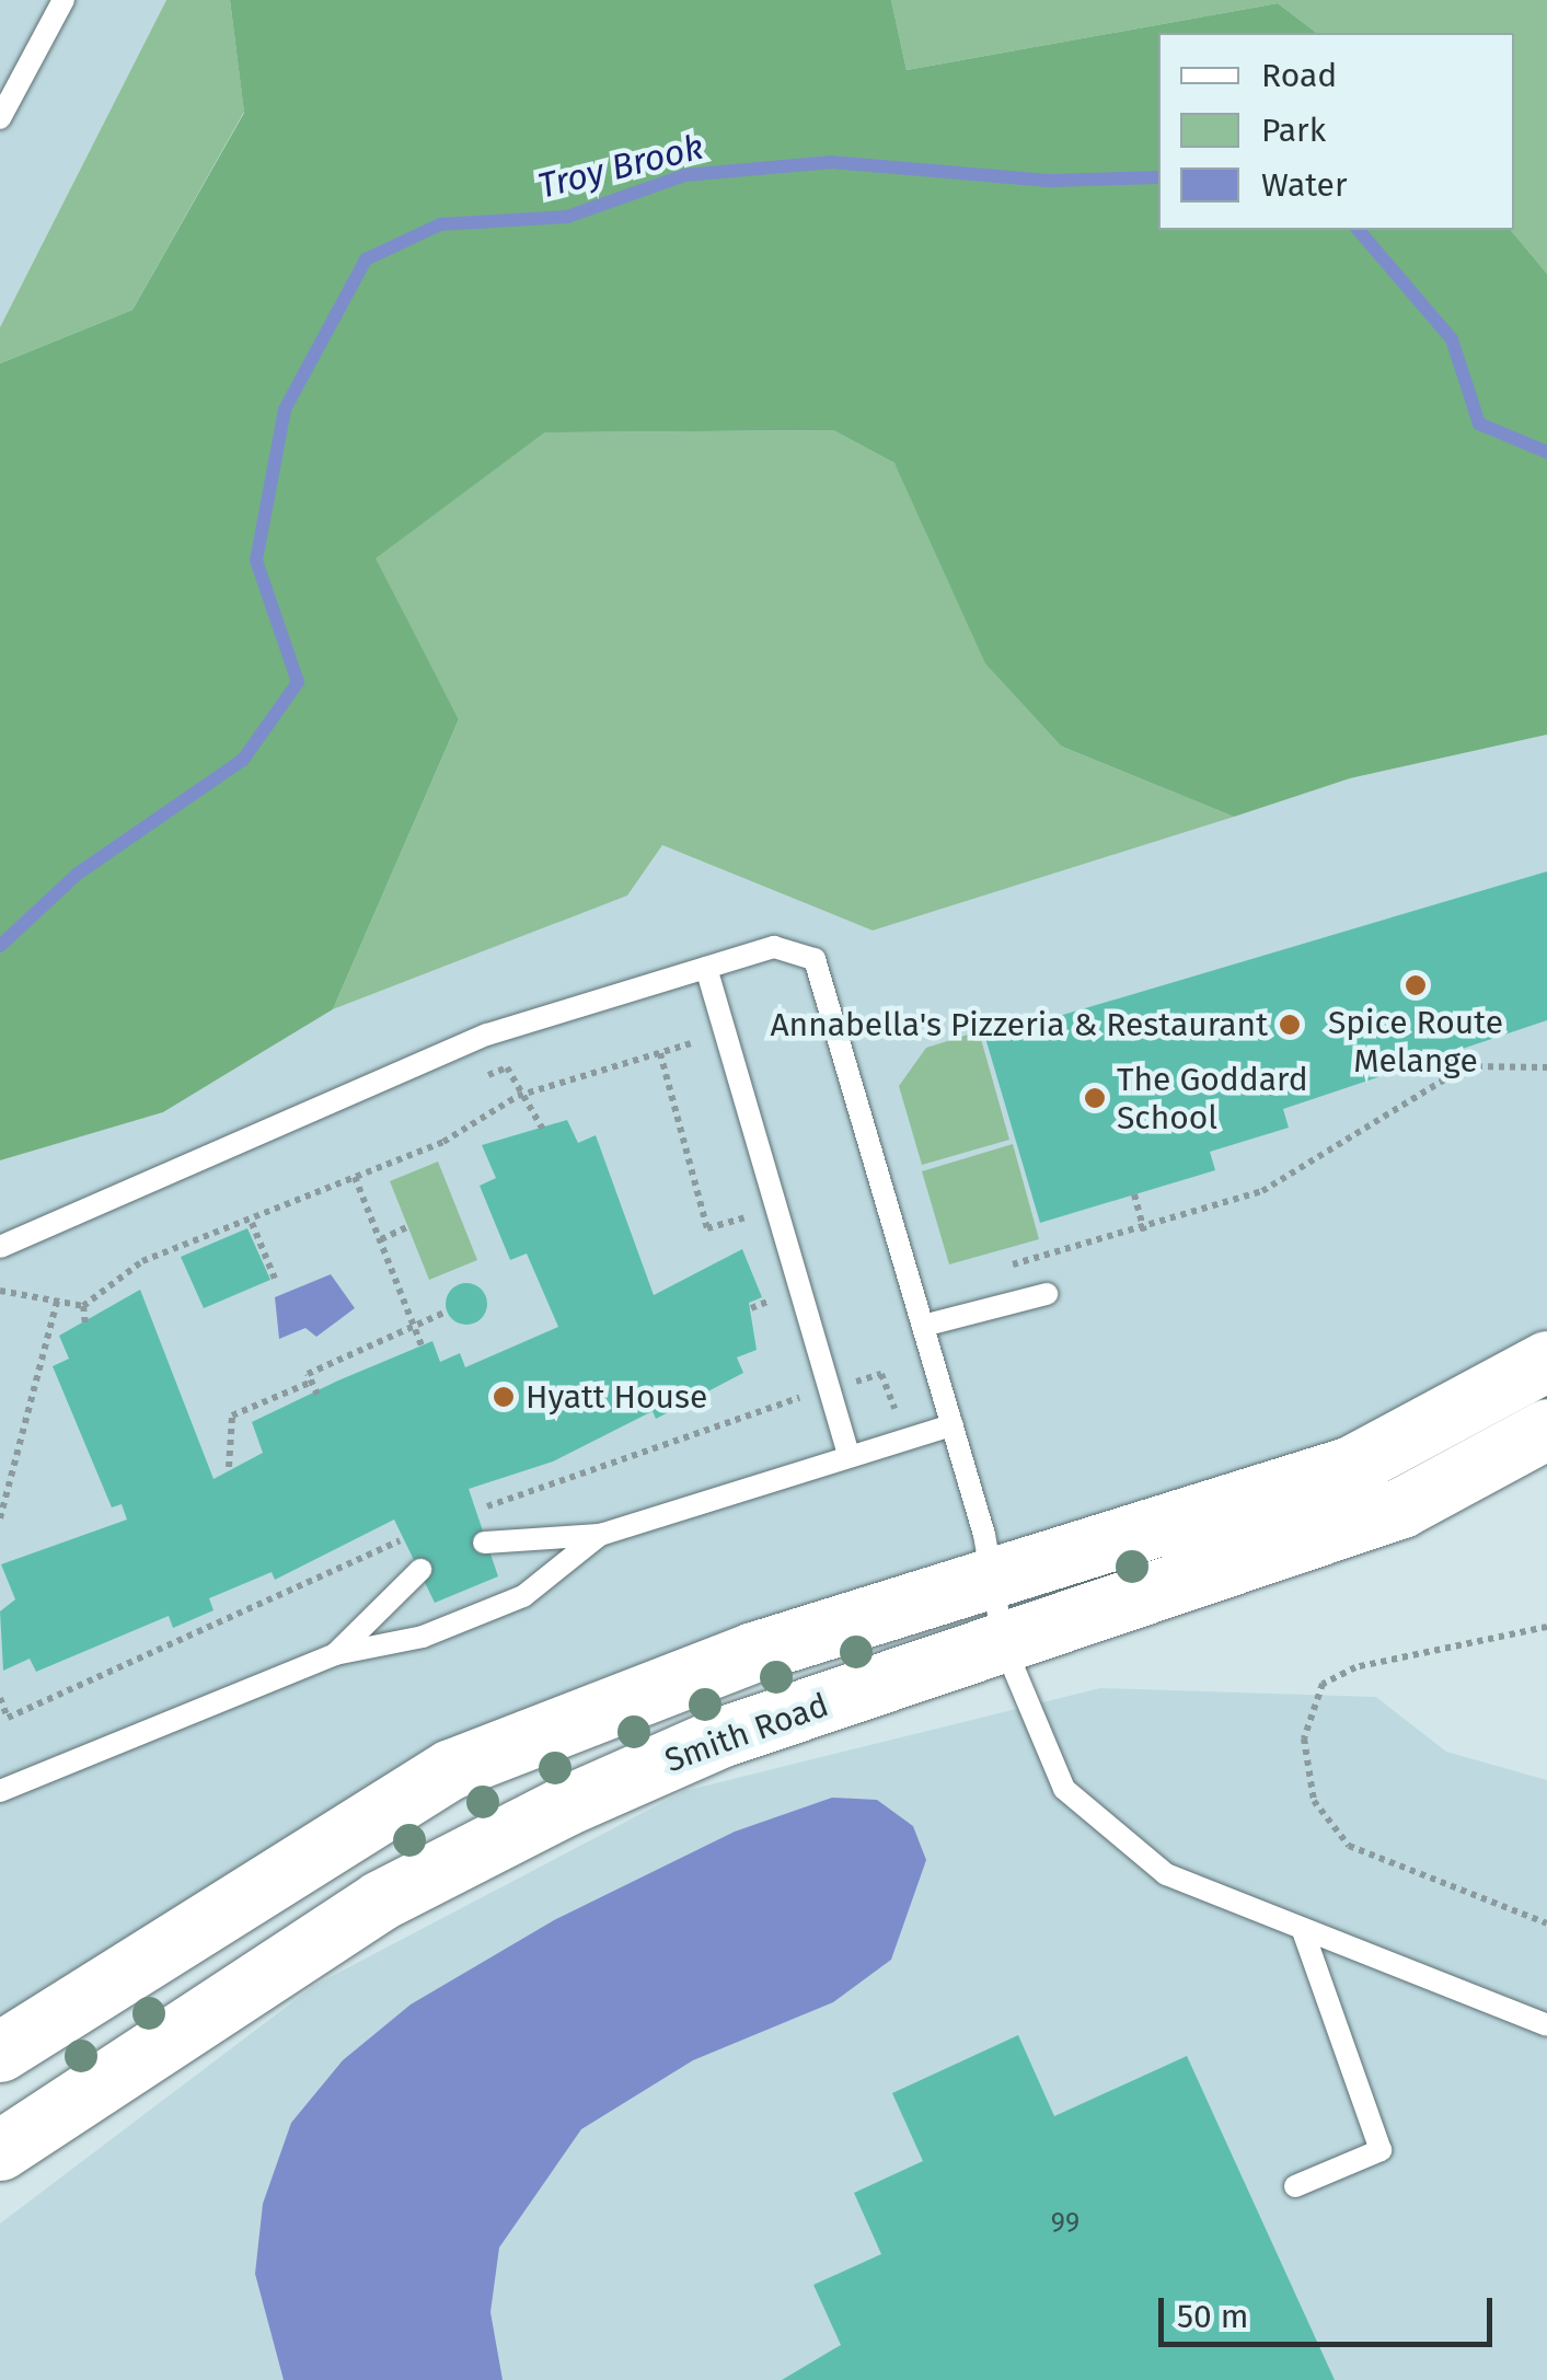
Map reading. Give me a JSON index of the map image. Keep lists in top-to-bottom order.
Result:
{
  "streets": {
    "street": ["Smith Road"]
  },
  "water": ["Troy Brook"],
  "places": [
    "Spice Route Melange",
    "Annabella's Pizzeria & Restaurant",
    "The Goddard School",
    "Hyatt House"
  ],
  "house_numbers": ["99"],
  "legend": ["Road", "Park", "Water"],
  "scale_bar": "50 m"
}
